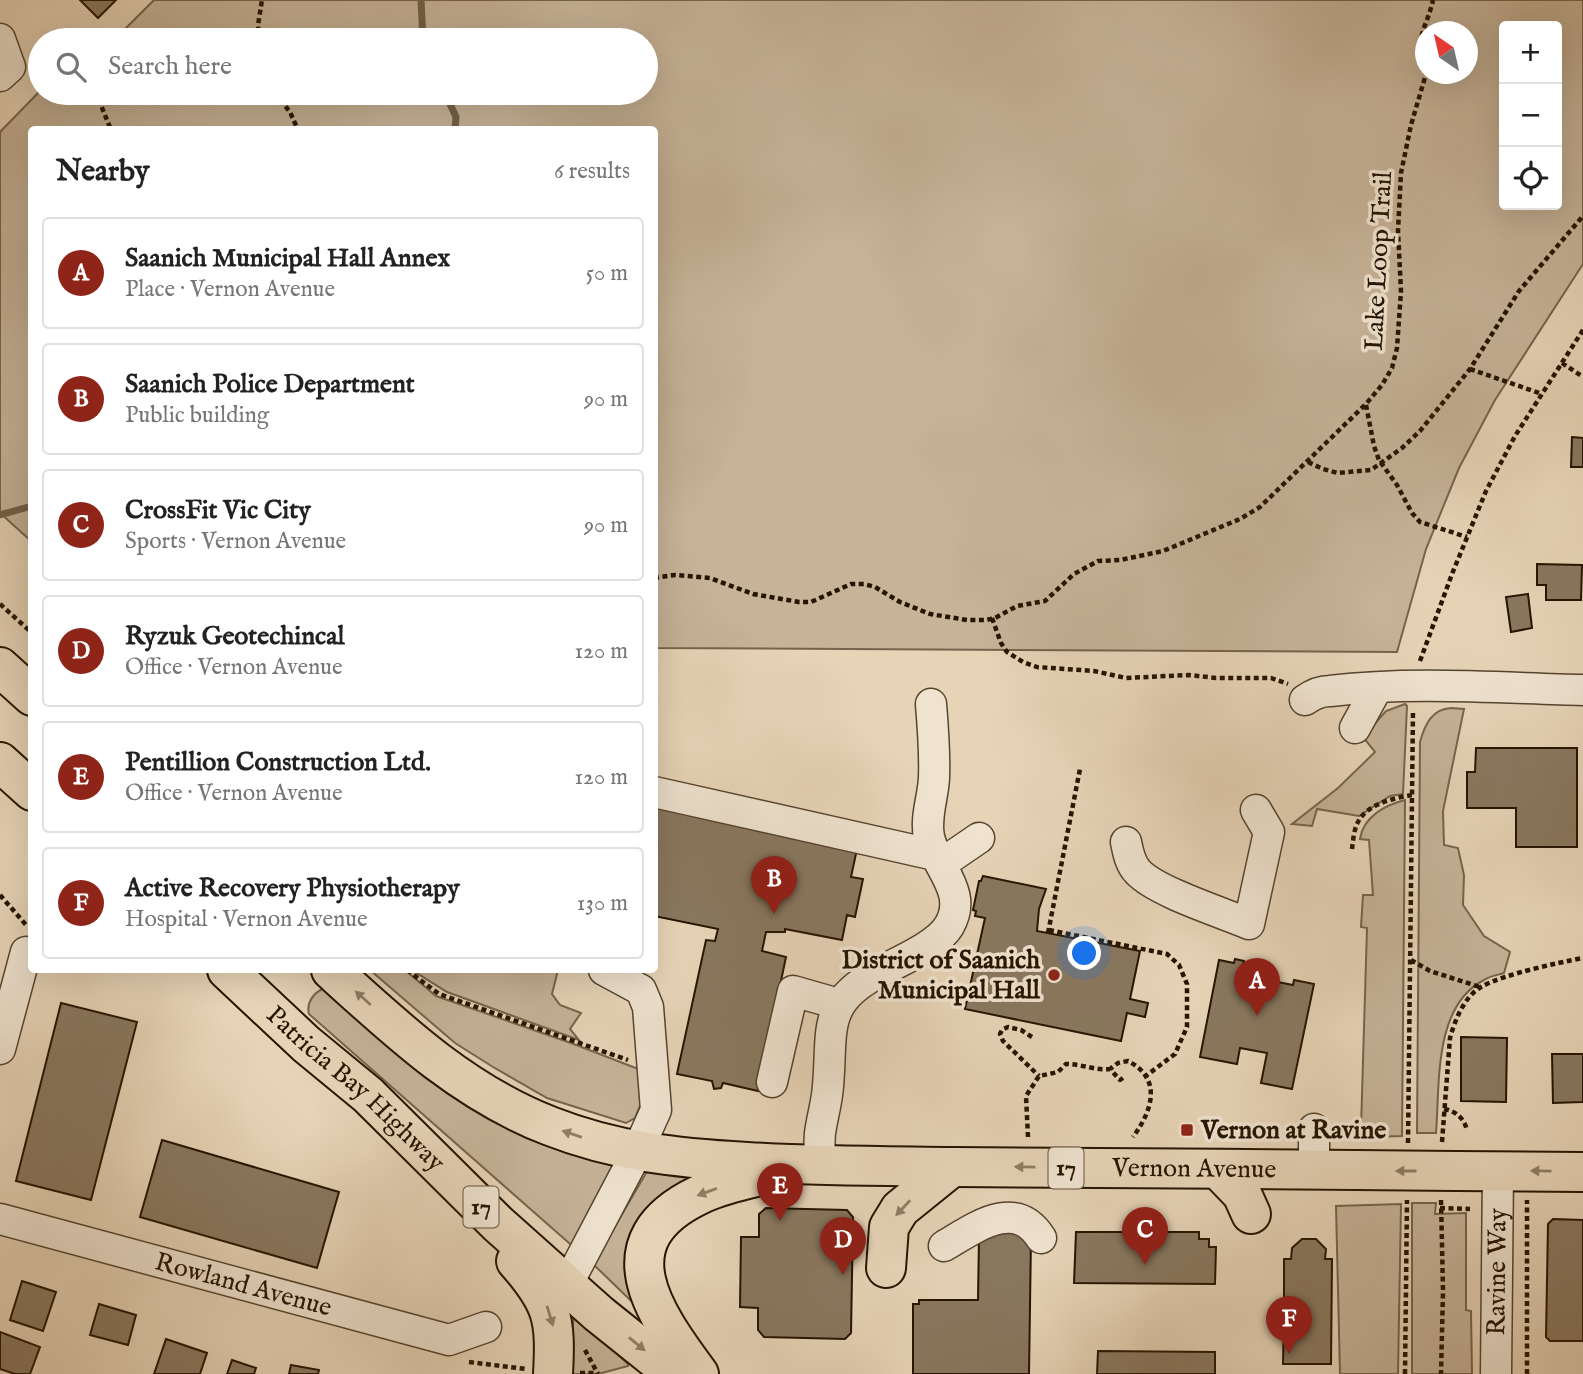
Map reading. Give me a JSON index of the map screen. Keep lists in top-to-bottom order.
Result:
{
  "streets": {
    "highway": ["Patricia Bay Highway", "17", "Vernon Avenue"],
    "street": ["Ravine Way", "Rowland Avenue"],
    "path": ["Lake Loop Trail"]
  },
  "crossings": [
    ["17", "Vernon Avenue"],
    ["Vernon Avenue", "Ravine Way"]
  ],
  "one_way": ["Vernon Avenue"],
  "places": {
    "other": ["District of Saanich Municipal Hall"],
    "transit": ["Vernon at Ravine"]
  },
  "north": "top left",
  "page": {
    "map_buttons": ["+", "−"],
    "search": "Search here",
    "heading": ["Nearby", "6 results"],
    "list": [
      {
        "mark": "A",
        "name": "Saanich Municipal Hall Annex",
        "note": "Place · Vernon Avenue",
        "value": "50 m"
      },
      {
        "mark": "B",
        "name": "Saanich Police Department",
        "note": "Public building",
        "value": "90 m"
      },
      {
        "mark": "C",
        "name": "CrossFit Vic City",
        "note": "Sports · Vernon Avenue",
        "value": "90 m"
      },
      {
        "mark": "D",
        "name": "Ryzuk Geotechincal",
        "note": "Office · Vernon Avenue",
        "value": "120 m"
      },
      {
        "mark": "E",
        "name": "Pentillion Construction Ltd.",
        "note": "Office · Vernon Avenue",
        "value": "120 m"
      },
      {
        "mark": "F",
        "name": "Active Recovery Physiotherapy",
        "note": "Hospital · Vernon Avenue",
        "value": "130 m"
      }
    ],
    "pins": [
      "B",
      "A",
      "E",
      "C",
      "D",
      "F"
    ]
  }
}
